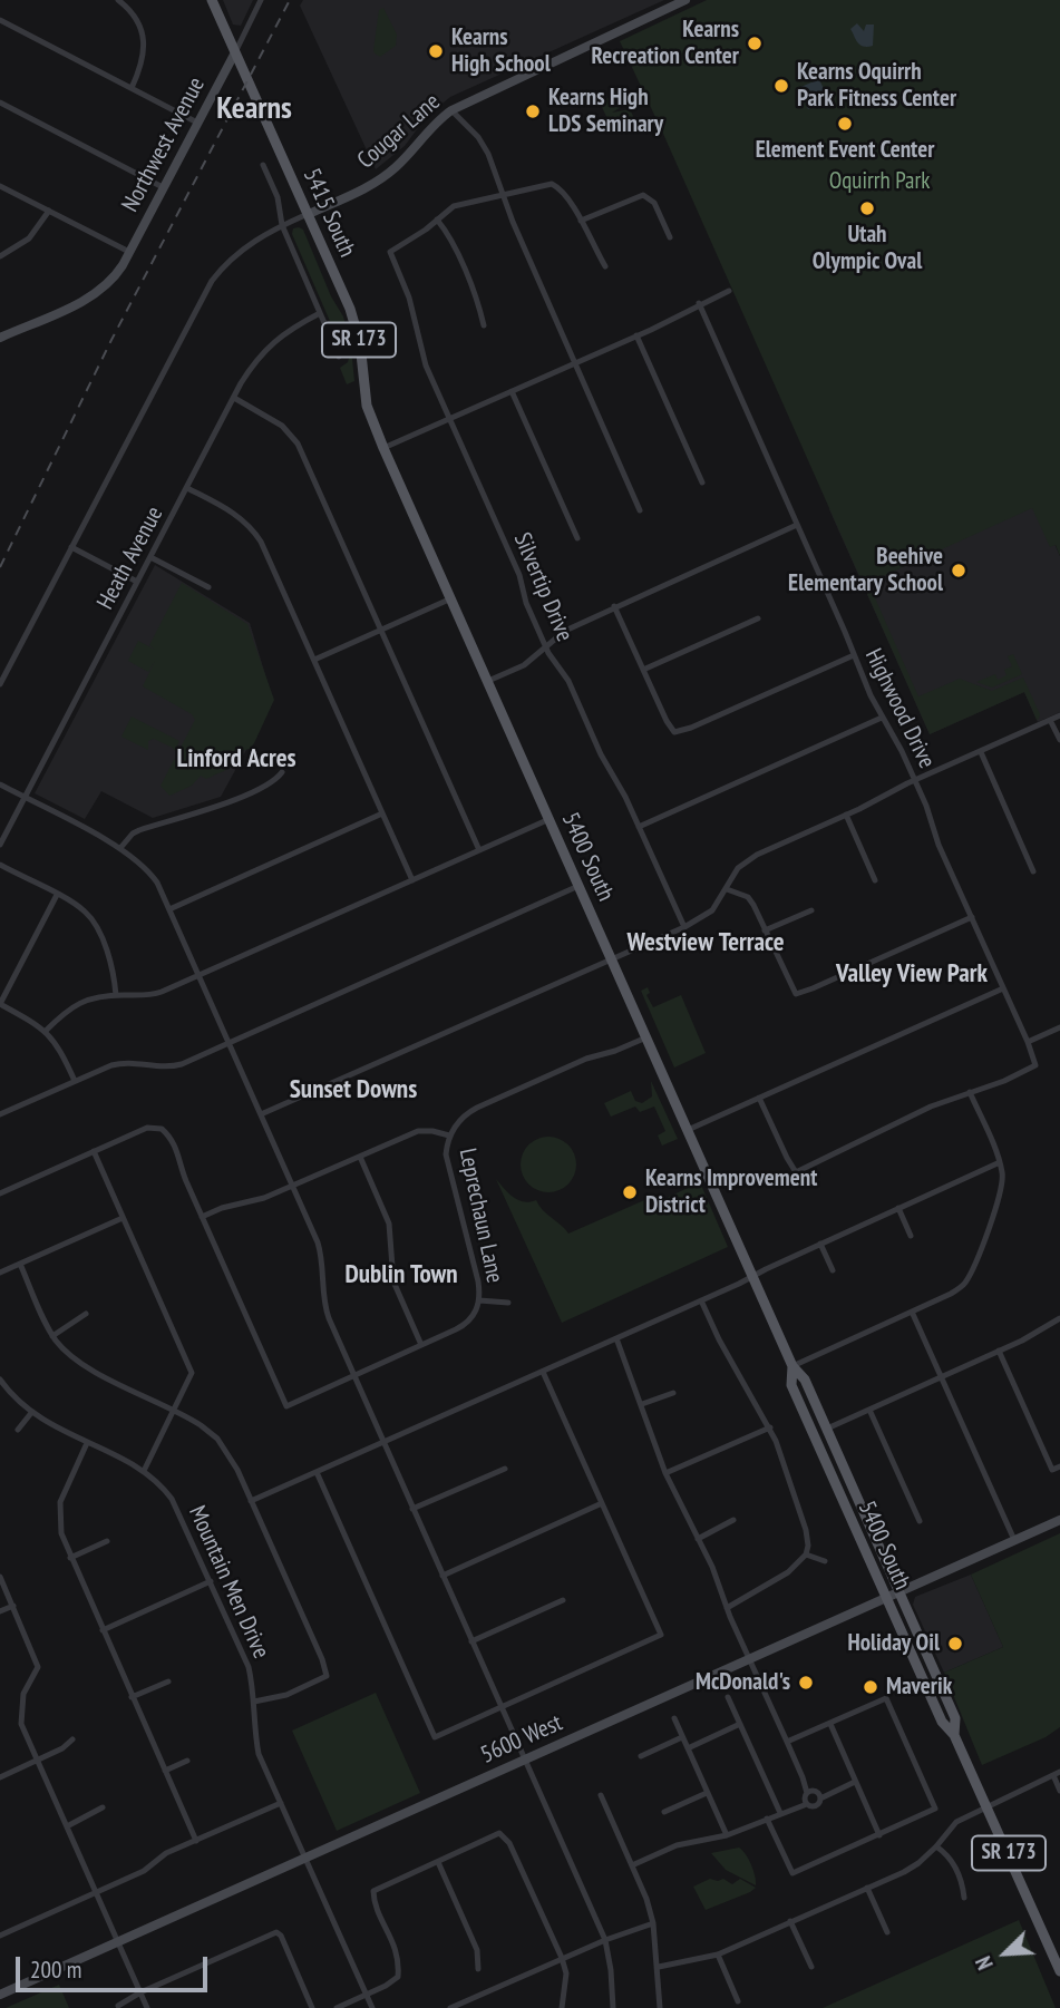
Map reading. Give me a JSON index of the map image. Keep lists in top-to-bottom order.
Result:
{
  "streets": {
    "main road": [
      "Cougar Lane",
      "Northwest Avenue",
      "5415 South",
      "SR 173",
      "5400 South",
      "5600 West"
    ],
    "street": [
      "Heath Avenue",
      "Silvertip Drive",
      "Highwood Drive",
      "Leprechaun Lane",
      "Mountain Men Drive"
    ]
  },
  "crossings": [
    ["Cougar Lane", "5415 South"],
    ["Northwest Avenue", "5415 South"],
    ["5415 South", "5400 South"],
    ["5400 South", "Leprechaun Lane"],
    ["5400 South", "5600 West"],
    ["Mountain Men Drive", "5600 West"]
  ],
  "districts": [
    "Kearns",
    "Linford Acres",
    "Westview Terrace",
    "Valley View Park",
    "Sunset Downs",
    "Dublin Town"
  ],
  "parks": ["Oquirrh Park"],
  "places": [
    "Kearns Recreation Center",
    "Kearns High School",
    "Kearns Oquirrh Park Fitness Center",
    "Kearns High LDS Seminary",
    "Element Event Center",
    "Utah Olympic Oval",
    "Beehive Elementary School",
    "Kearns Improvement District",
    "Holiday Oil",
    "McDonald's",
    "Maverik"
  ],
  "scale_bar": "200 m",
  "north": "bottom left"
}
